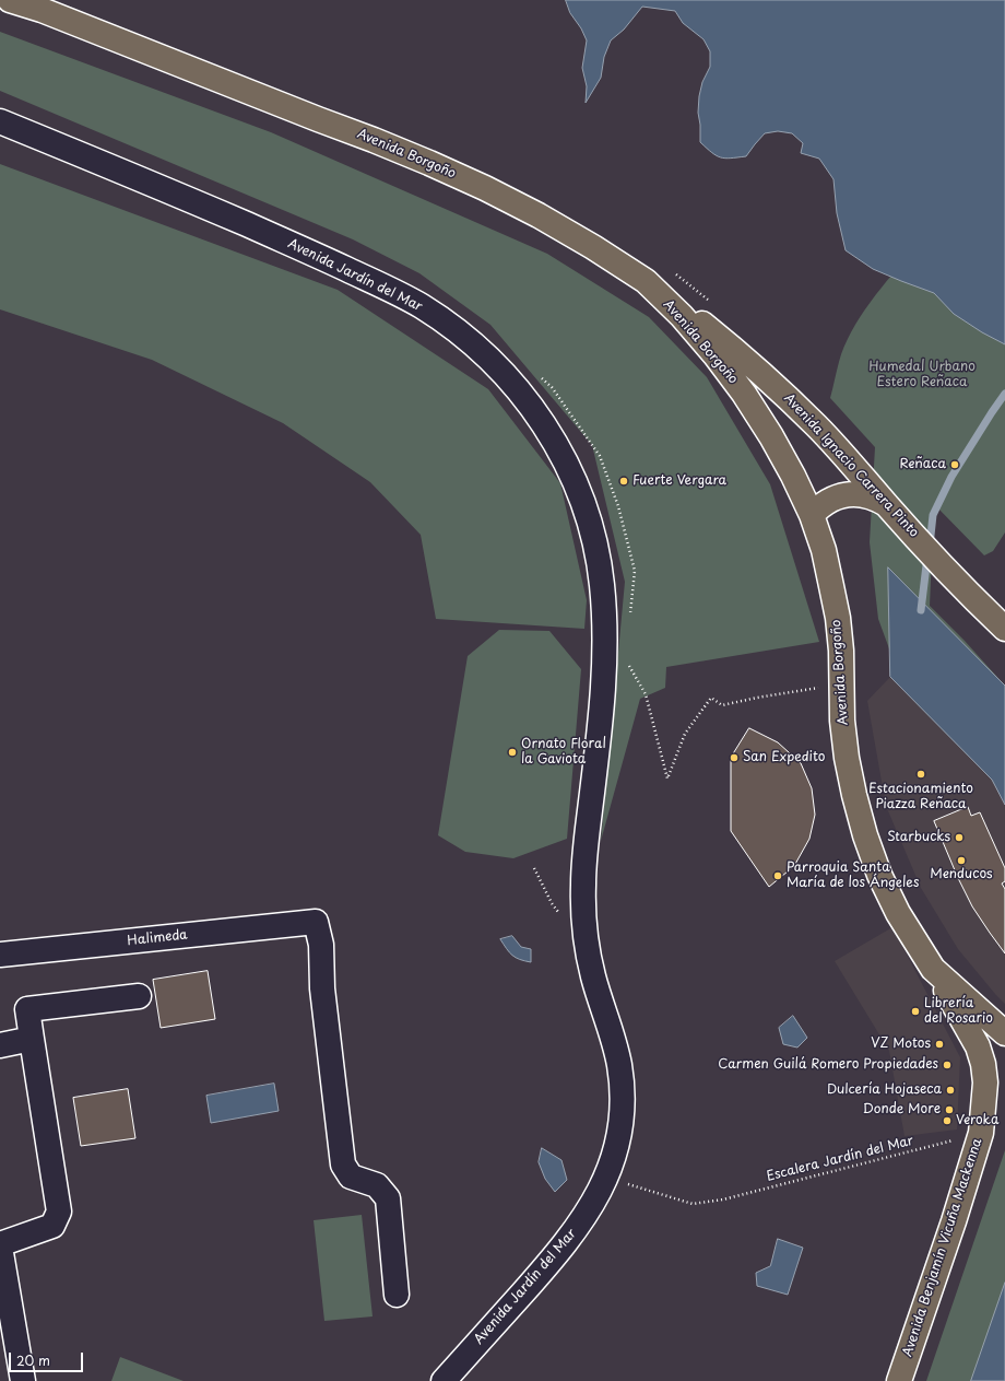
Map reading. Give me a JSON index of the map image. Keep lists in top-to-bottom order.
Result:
{
  "streets": {
    "main road": ["Avenida Borgoño", "Avenida Ignacio Carrera Pinto", "Avenida Benjamín Vicuña Mackenna"],
    "street": ["Avenida Jardín del Mar", "Halimeda"],
    "path": ["Escalera Jardín del Mar"]
  },
  "crossings": [
    ["Avenida Borgoño", "Avenida Ignacio Carrera Pinto"],
    ["Avenida Borgoño", "Avenida Benjamín Vicuña Mackenna"],
    ["Avenida Jardín del Mar", "Escalera Jardín del Mar"]
  ],
  "parks": ["Humedal Urbano Estero Reñaca"],
  "places": [
    "Reñaca",
    "Fuerte Vergara",
    "Ornato Floral la Gaviota",
    "San Expedito",
    "Estacionamiento Piazza Reñaca",
    "Starbucks",
    "Menducos",
    "Parroquia Santa María de los Ángeles",
    "Librería del Rosario",
    "VZ Motos",
    "Carmen Guilá Romero Propiedades",
    "Dulcería Hojaseca",
    "Donde More",
    "Veroka"
  ],
  "scale_bar": "20 m"
}
